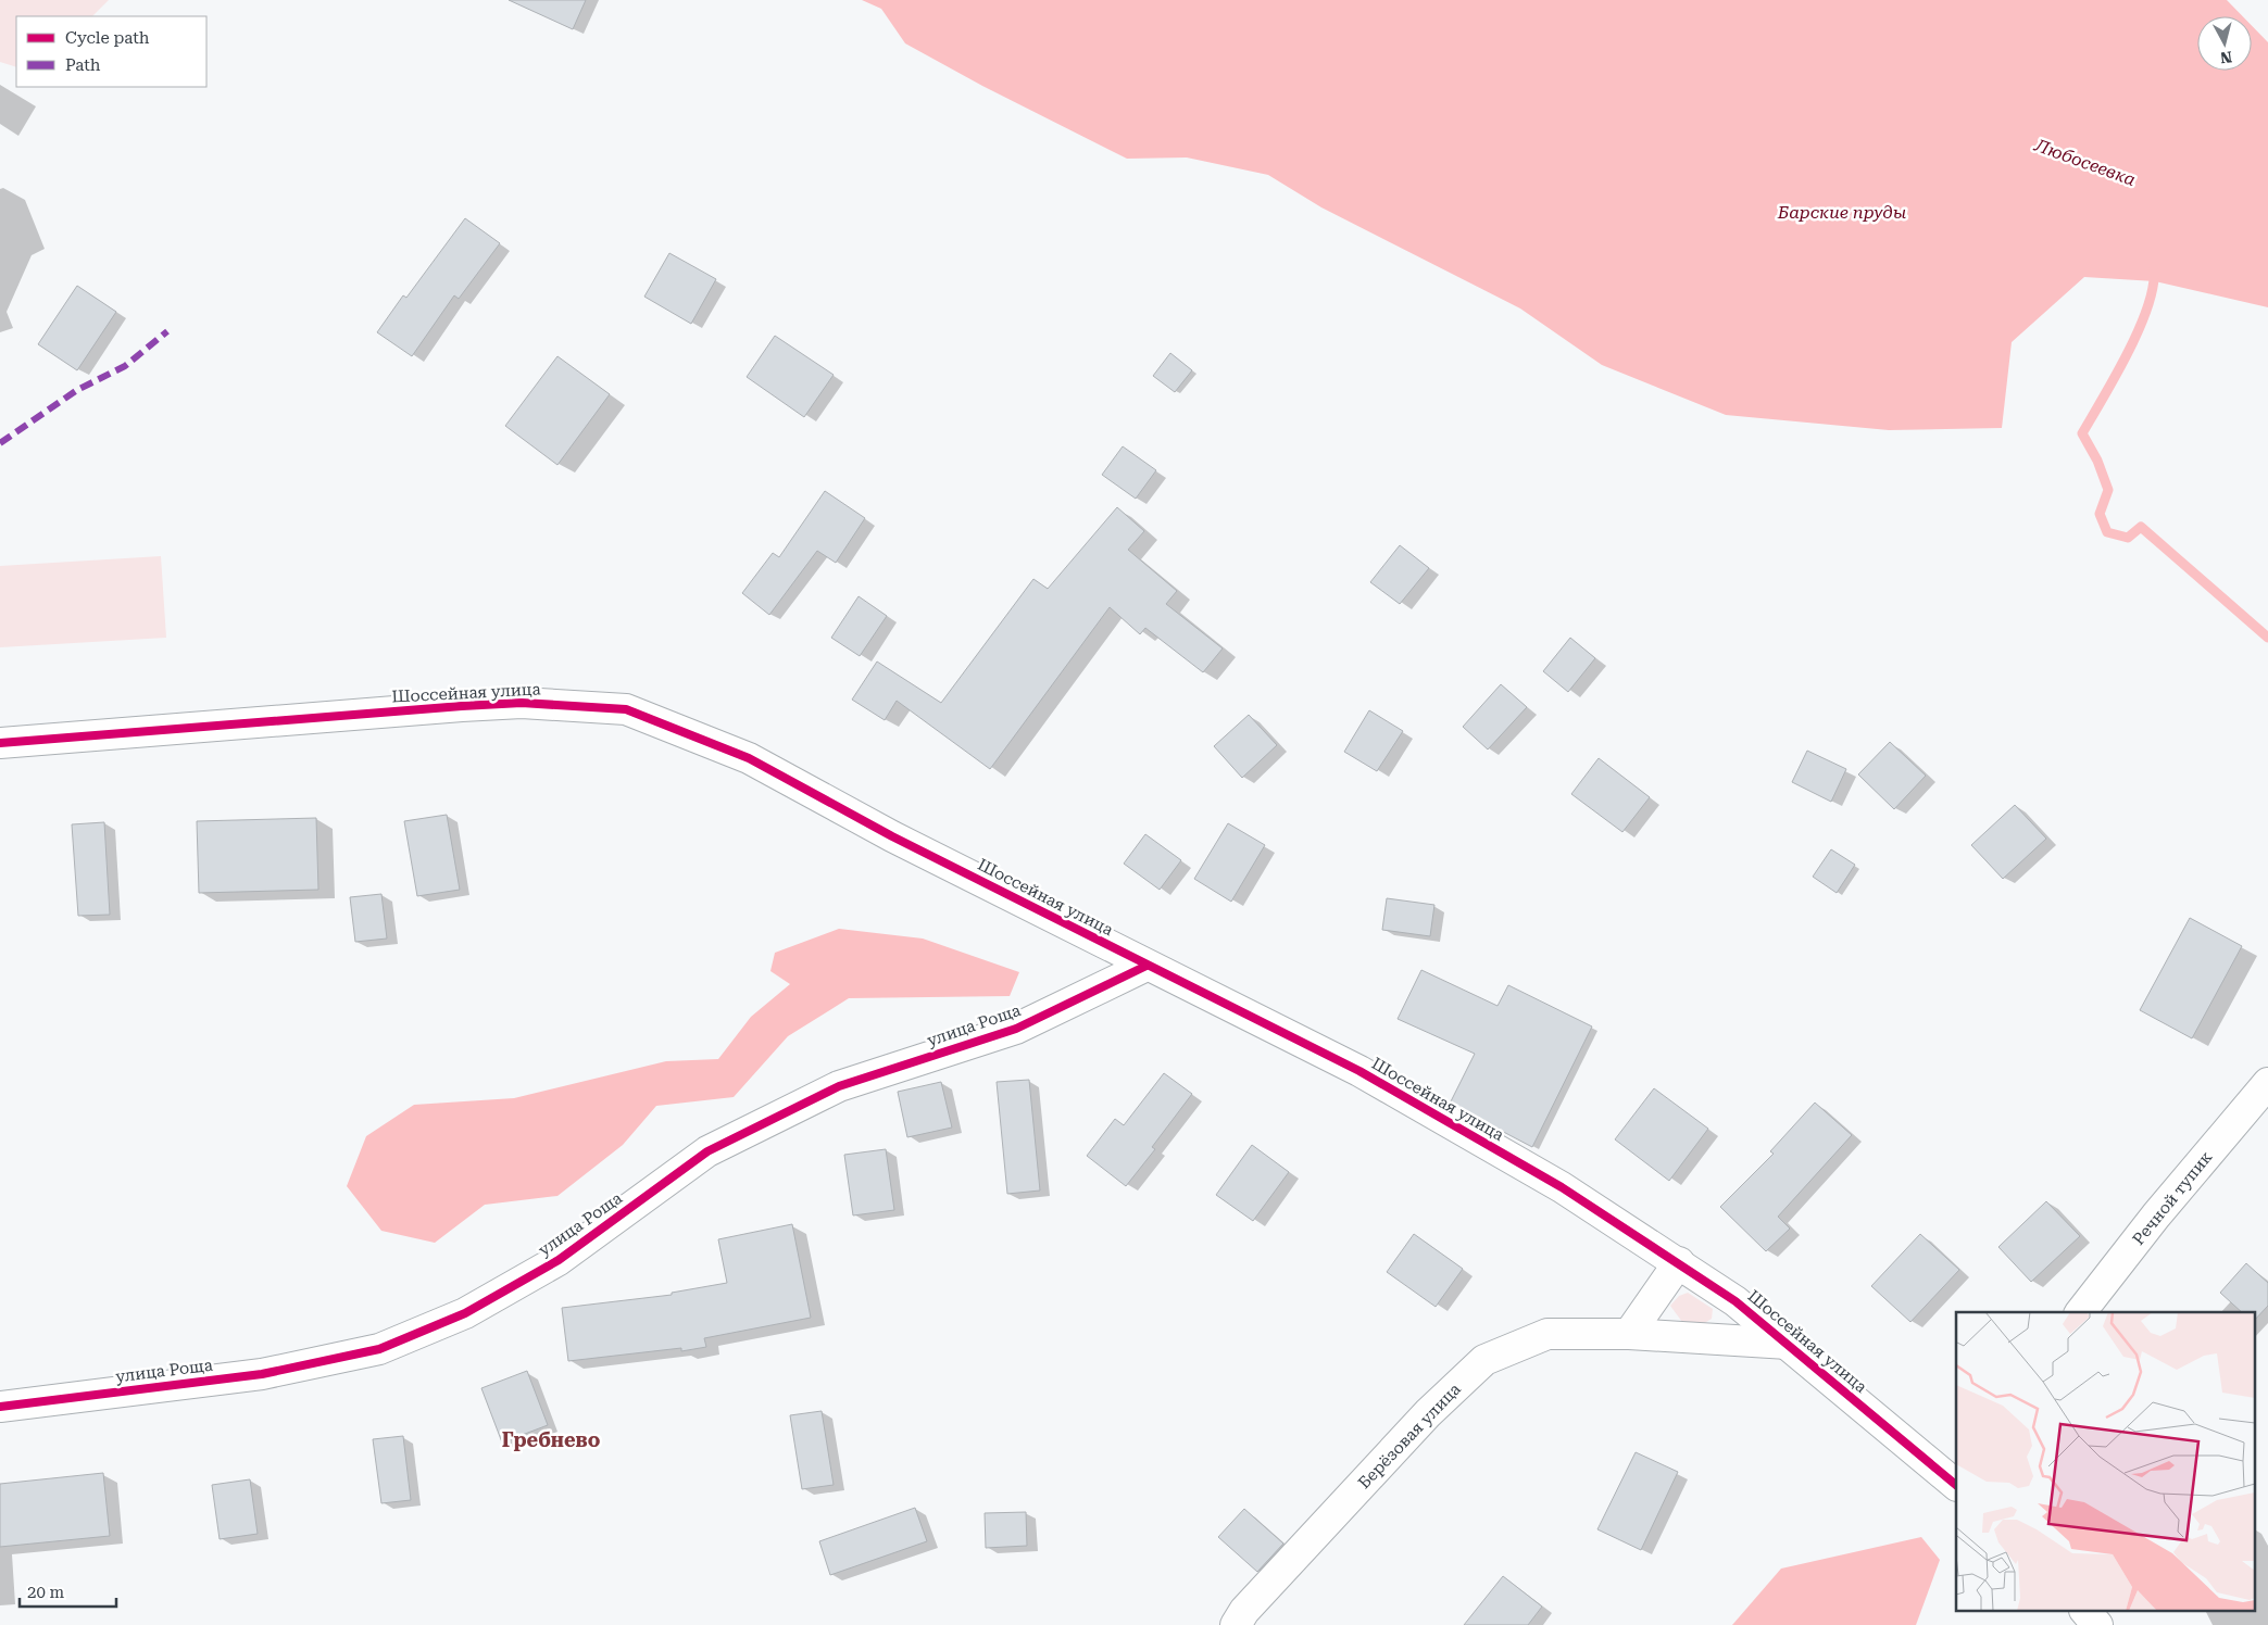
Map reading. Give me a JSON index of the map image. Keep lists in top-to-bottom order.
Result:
{
  "streets": {
    "street": [
      "Шоссейная улица",
      "улица Роща",
      "Речной тупик",
      "Берёзовая улица"
    ]
  },
  "crossings": [
    ["Шоссейная улица", "улица Роща"],
    ["Шоссейная улица", "Берёзовая улица"]
  ],
  "districts": ["Гребнево"],
  "water": ["Любосеевка", "Барские пруды"],
  "legend": ["Cycle path", "Path"],
  "scale_bar": "20 m",
  "north": "bottom"
}
